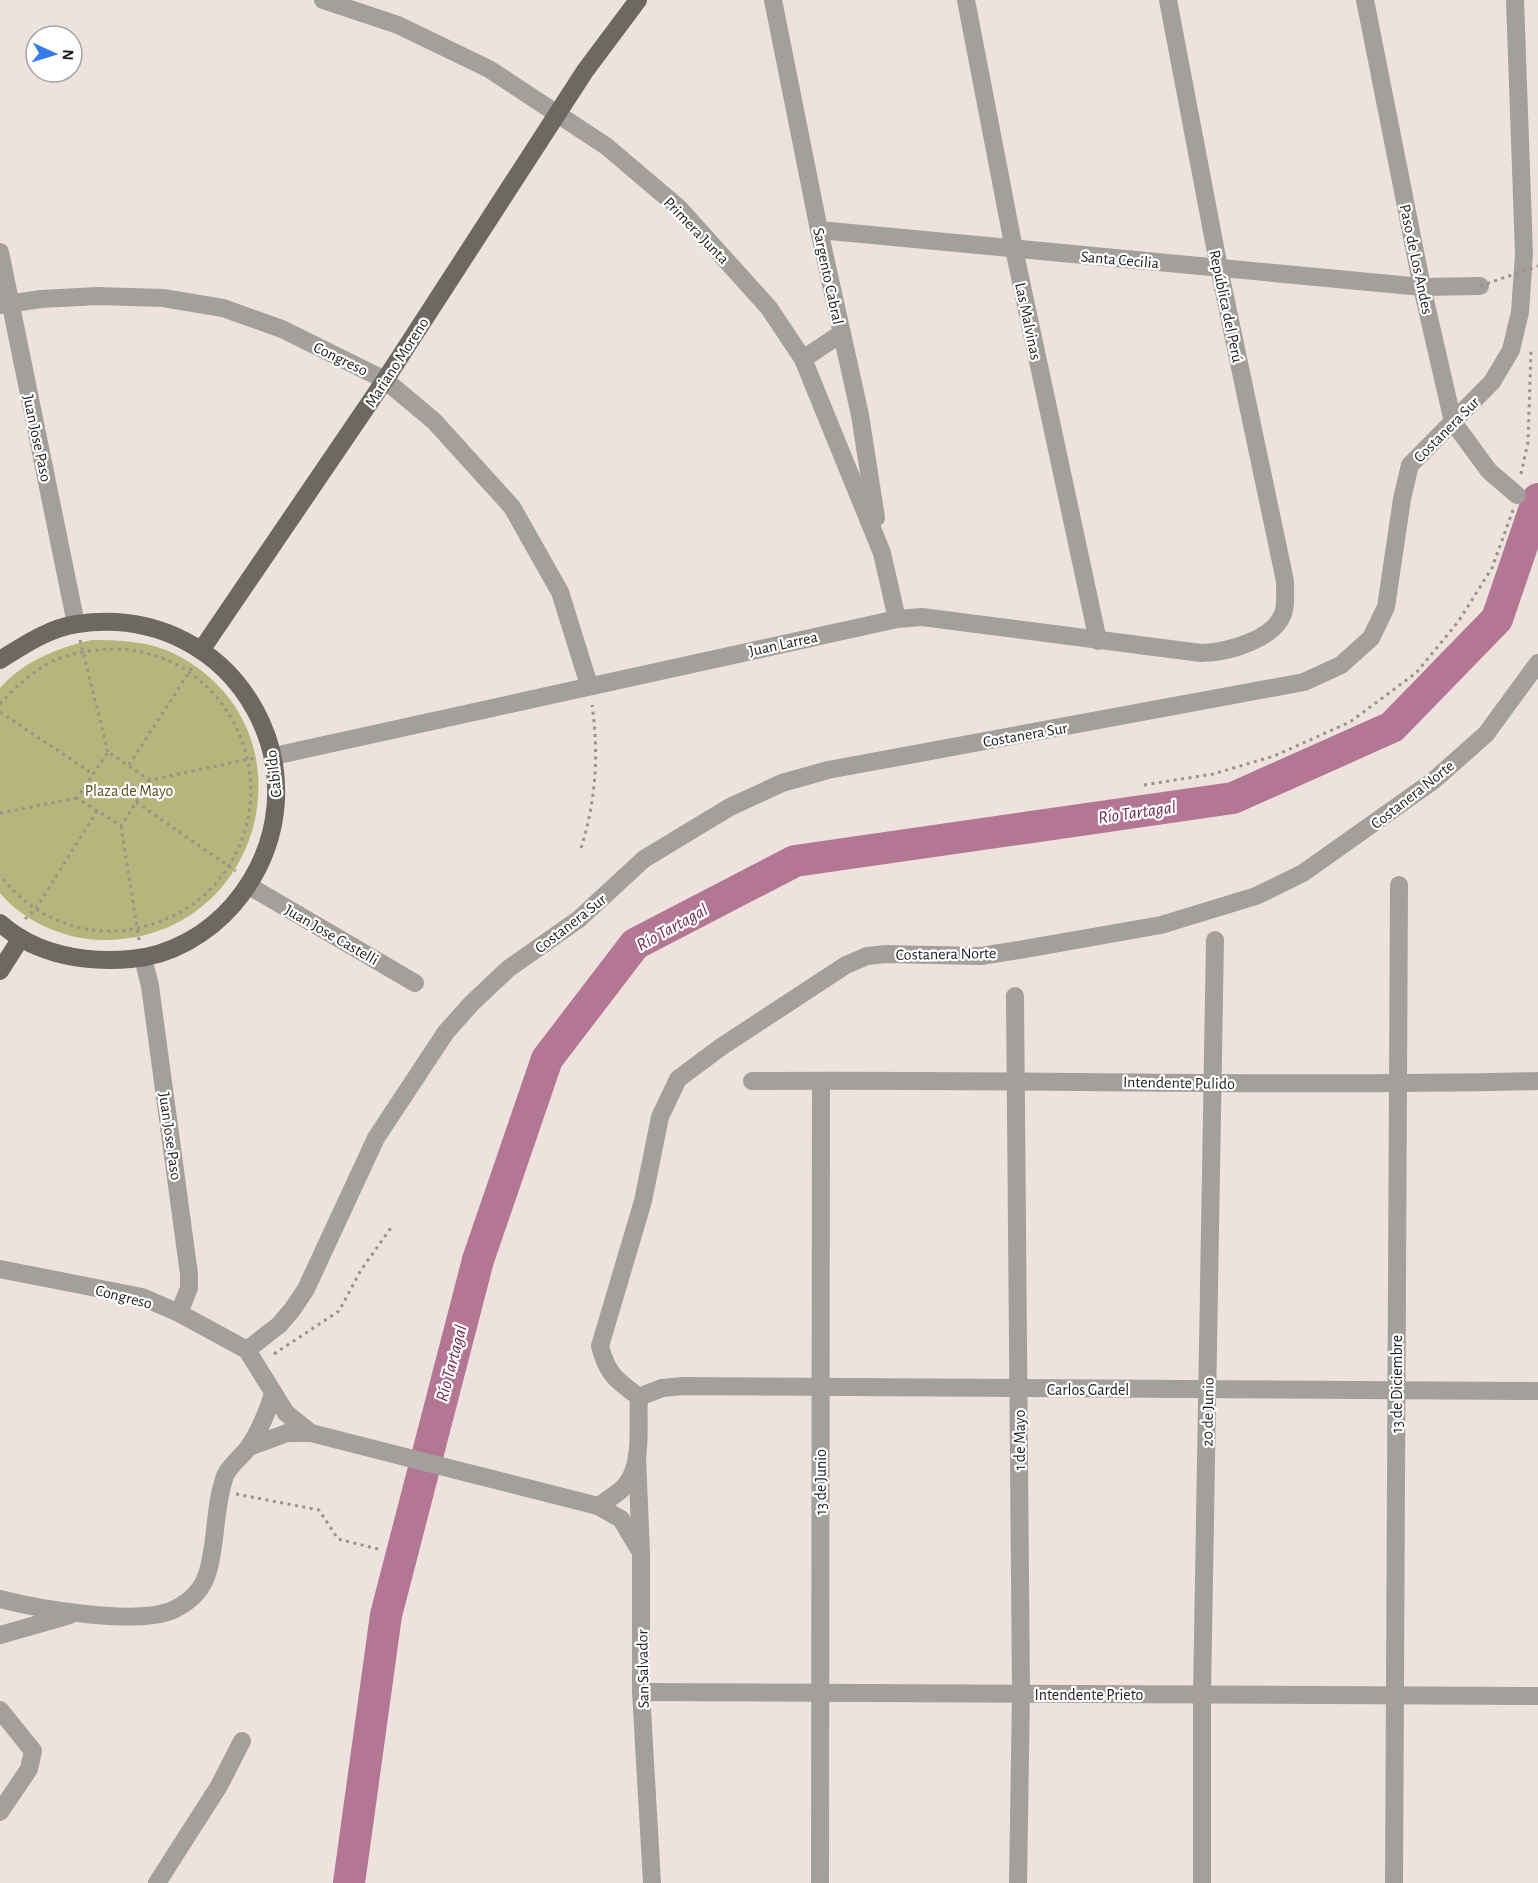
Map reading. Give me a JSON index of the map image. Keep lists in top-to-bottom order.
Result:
{
  "streets": {
    "main road": ["Mariano Moreno", "Cabildo"],
    "street": [
      "Primera Junta",
      "Santa Cecilia",
      "Paso de Los Andes",
      "Sargento Cabral",
      "República del Perú",
      "Las Malvinas",
      "Congreso",
      "Costanera Sur",
      "Juan Jose Paso",
      "Juan Larrea",
      "Costanera Norte",
      "Juan Jose Castelli",
      "Intendente Pulido",
      "13 de Diciembre",
      "Carlos Gardel",
      "20 de Junio",
      "1 de Mayo",
      "13 de Junio",
      "San Salvador",
      "Intendente Prieto"
    ]
  },
  "crossings": [
    ["Primera Junta", "Sargento Cabral"],
    ["Primera Junta", "Mariano Moreno"],
    ["Primera Junta", "Juan Larrea"],
    ["Santa Cecilia", "Paso de Los Andes"],
    ["Santa Cecilia", "Sargento Cabral"],
    ["Santa Cecilia", "República del Perú"],
    ["Santa Cecilia", "Las Malvinas"],
    ["Paso de Los Andes", "Costanera Sur"],
    ["República del Perú", "Juan Larrea"],
    ["Las Malvinas", "Juan Larrea"],
    ["Congreso", "Mariano Moreno"],
    ["Congreso", "Costanera Sur"],
    ["Congreso", "Juan Jose Paso"],
    ["Congreso", "Juan Larrea"],
    ["Mariano Moreno", "Cabildo"],
    ["Juan Jose Paso", "Cabildo"],
    ["Juan Larrea", "Cabildo"],
    ["Cabildo", "Juan Jose Castelli"],
    ["Costanera Norte", "Carlos Gardel"],
    ["Intendente Pulido", "13 de Diciembre"],
    ["Intendente Pulido", "20 de Junio"],
    ["Intendente Pulido", "1 de Mayo"],
    ["Intendente Pulido", "13 de Junio"],
    ["13 de Diciembre", "Carlos Gardel"],
    ["13 de Diciembre", "Intendente Prieto"],
    ["Carlos Gardel", "20 de Junio"],
    ["Carlos Gardel", "1 de Mayo"],
    ["Carlos Gardel", "13 de Junio"],
    ["20 de Junio", "Intendente Prieto"],
    ["1 de Mayo", "Intendente Prieto"],
    ["13 de Junio", "Intendente Prieto"],
    ["San Salvador", "Intendente Prieto"]
  ],
  "water": ["Río Tartagal"],
  "parks": ["Plaza de Mayo"],
  "north": "right"
}
